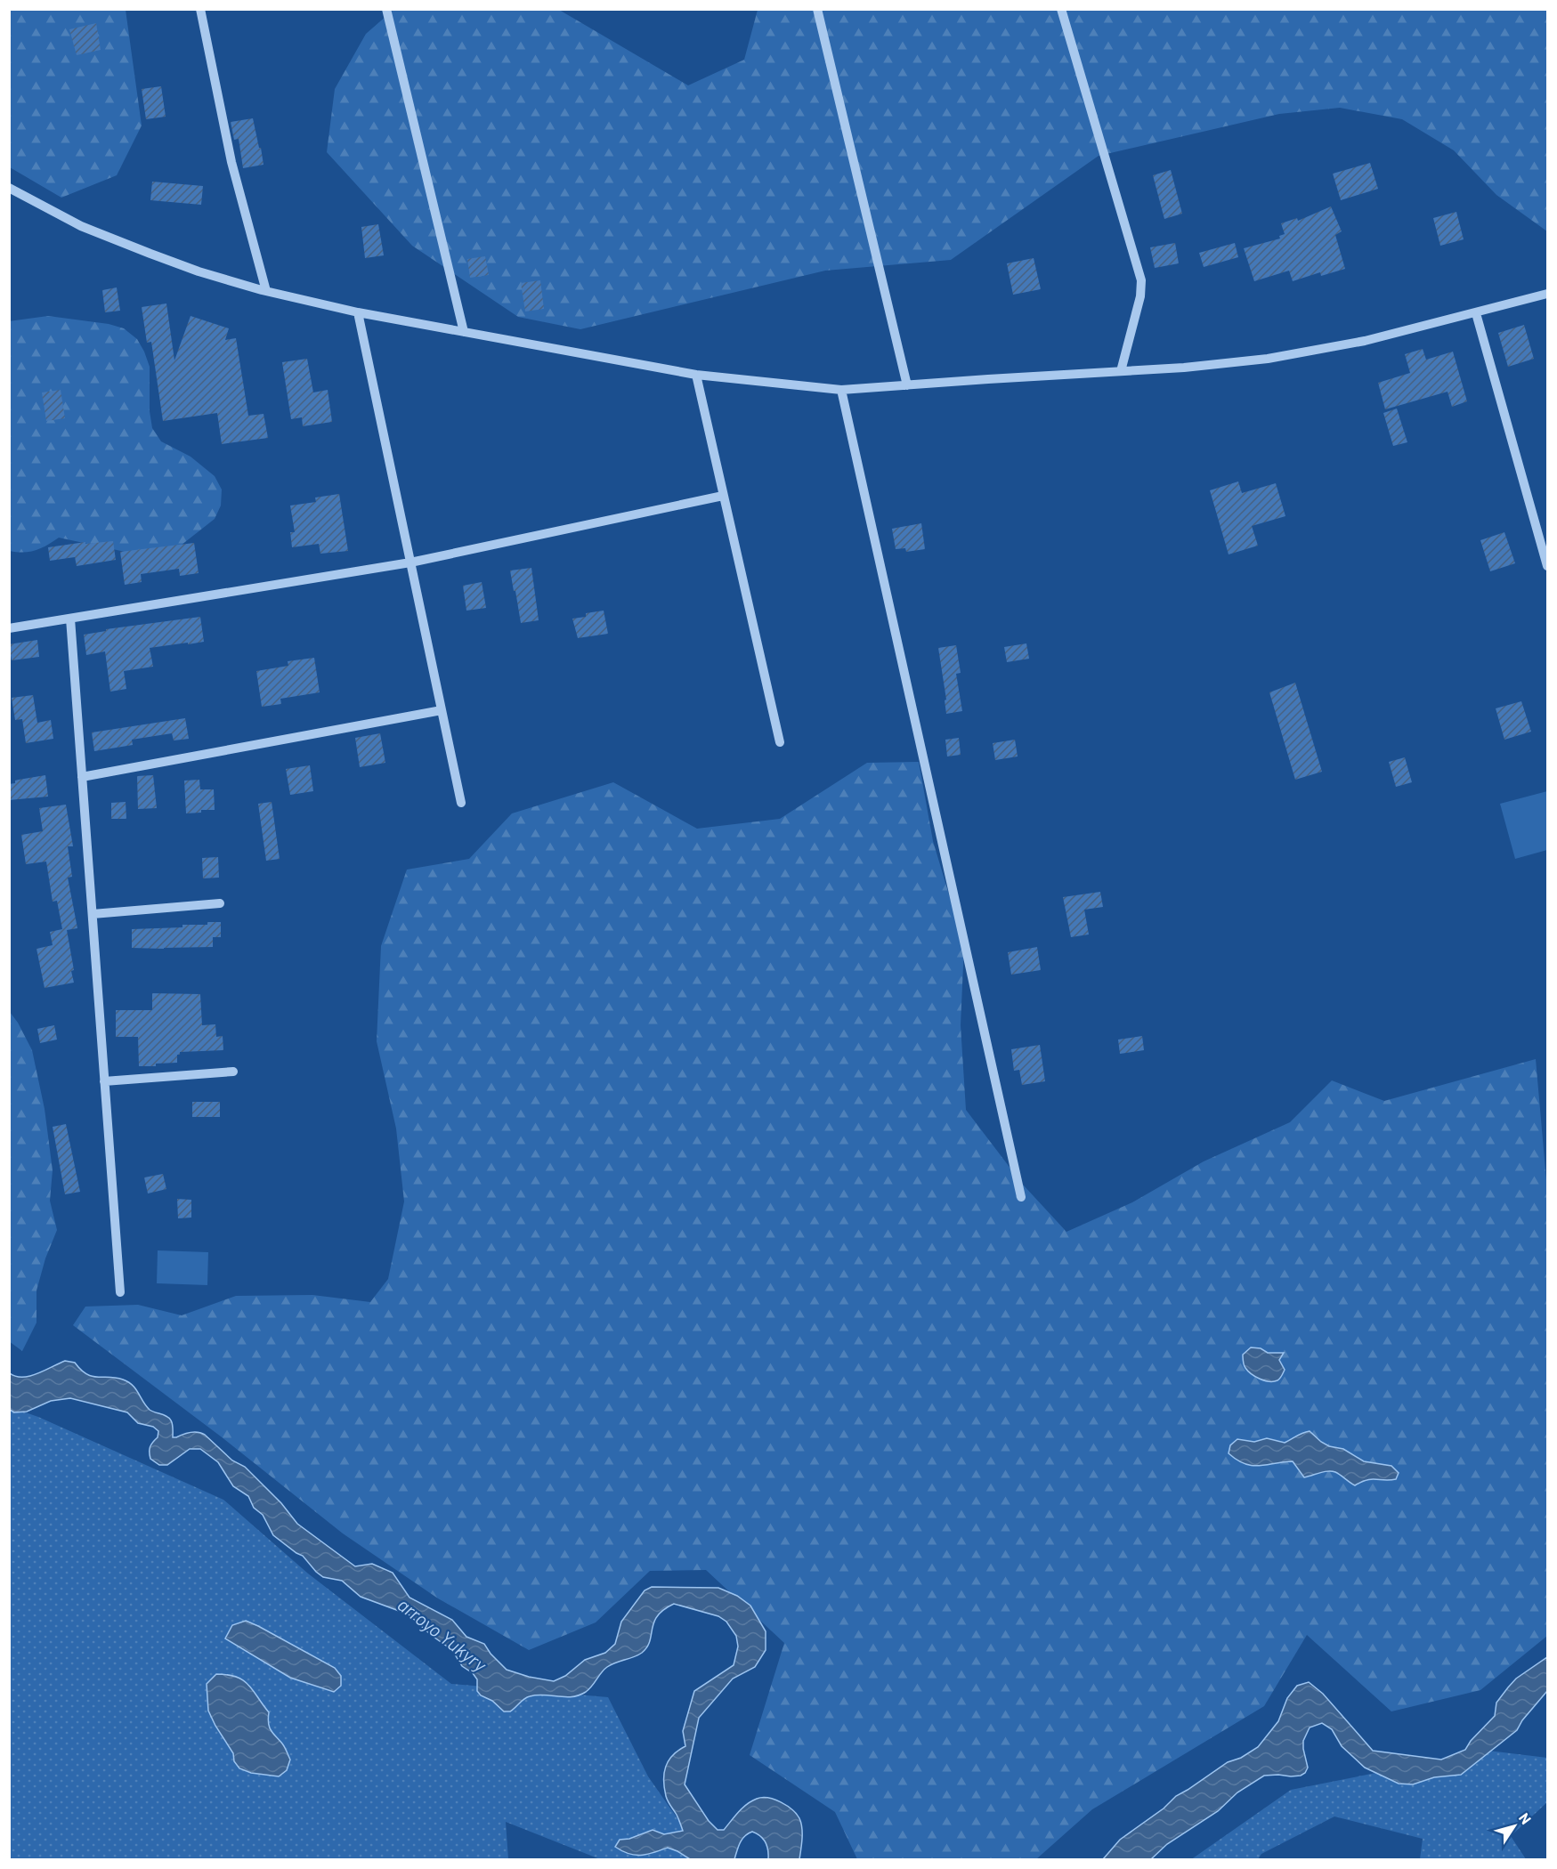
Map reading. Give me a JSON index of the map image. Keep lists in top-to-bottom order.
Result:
{
  "water": ["arroyo Yukyry"],
  "north": "top right"
}
